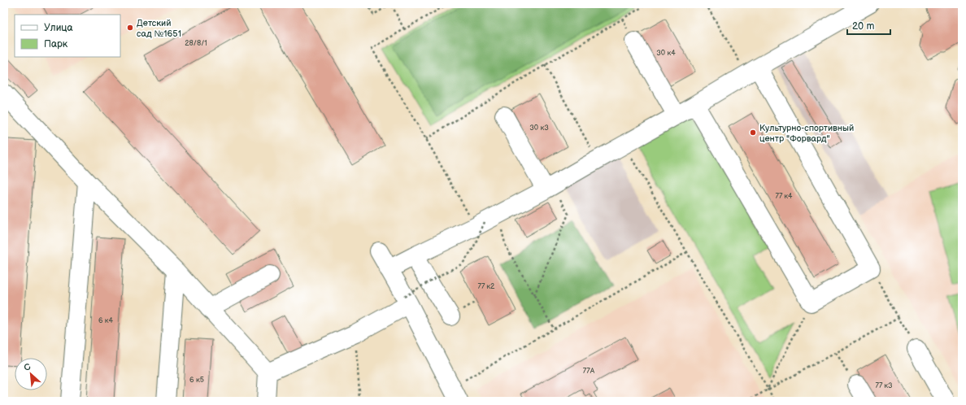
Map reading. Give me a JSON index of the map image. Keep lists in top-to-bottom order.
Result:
{
  "places": ["Детский сад №1651", "Культурно-спортивный центр \"Форвард\""],
  "house_numbers": [
    "28/8/1",
    "30 к4",
    "30 к3",
    "77 к4",
    "77 к2",
    "6 к4",
    "77А",
    "6 к5",
    "77 к3"
  ],
  "legend": ["Улица", "Парк"],
  "scale_bar": "20 m",
  "north": "top left"
}
